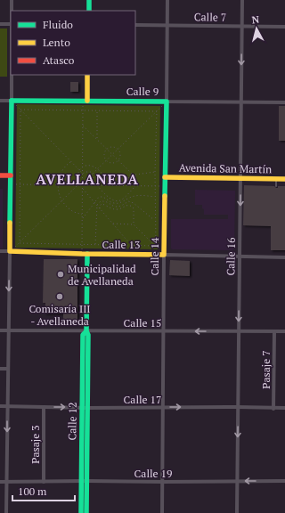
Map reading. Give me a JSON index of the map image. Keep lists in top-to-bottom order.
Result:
{
  "streets": {
    "street": [
      "Calle 7",
      "Calle 9",
      "Avenida San Martín",
      "Calle 13",
      "Calle 14",
      "Calle 16",
      "Calle 15",
      "Pasaje 7",
      "Calle 17",
      "Calle 12",
      "Pasaje 3",
      "Calle 19"
    ]
  },
  "crossings": [
    ["Calle 7", "Calle 14"],
    ["Calle 7", "Calle 16"],
    ["Calle 9", "Calle 14"],
    ["Calle 9", "Calle 16"],
    ["Avenida San Martín", "Calle 14"],
    ["Avenida San Martín", "Calle 16"],
    ["Calle 13", "Calle 14"],
    ["Calle 13", "Calle 16"],
    ["Calle 13", "Calle 12"],
    ["Calle 14", "Calle 15"],
    ["Calle 14", "Calle 17"],
    ["Calle 14", "Calle 19"],
    ["Calle 16", "Calle 15"],
    ["Calle 16", "Calle 17"],
    ["Calle 16", "Calle 19"],
    ["Calle 15", "Pasaje 7"],
    ["Calle 15", "Calle 12"],
    ["Pasaje 7", "Calle 17"],
    ["Calle 17", "Calle 12"],
    ["Calle 17", "Pasaje 3"],
    ["Calle 12", "Calle 19"],
    ["Pasaje 3", "Calle 19"]
  ],
  "one_way": ["Calle 16", "Calle 17"],
  "districts": ["AVELLANEDA"],
  "places": ["Municipalidad de Avellaneda", "Comisaría III - Avellaneda"],
  "legend": ["Fluido", "Lento", "Atasco"],
  "scale_bar": "100 m",
  "north": "top"
}
